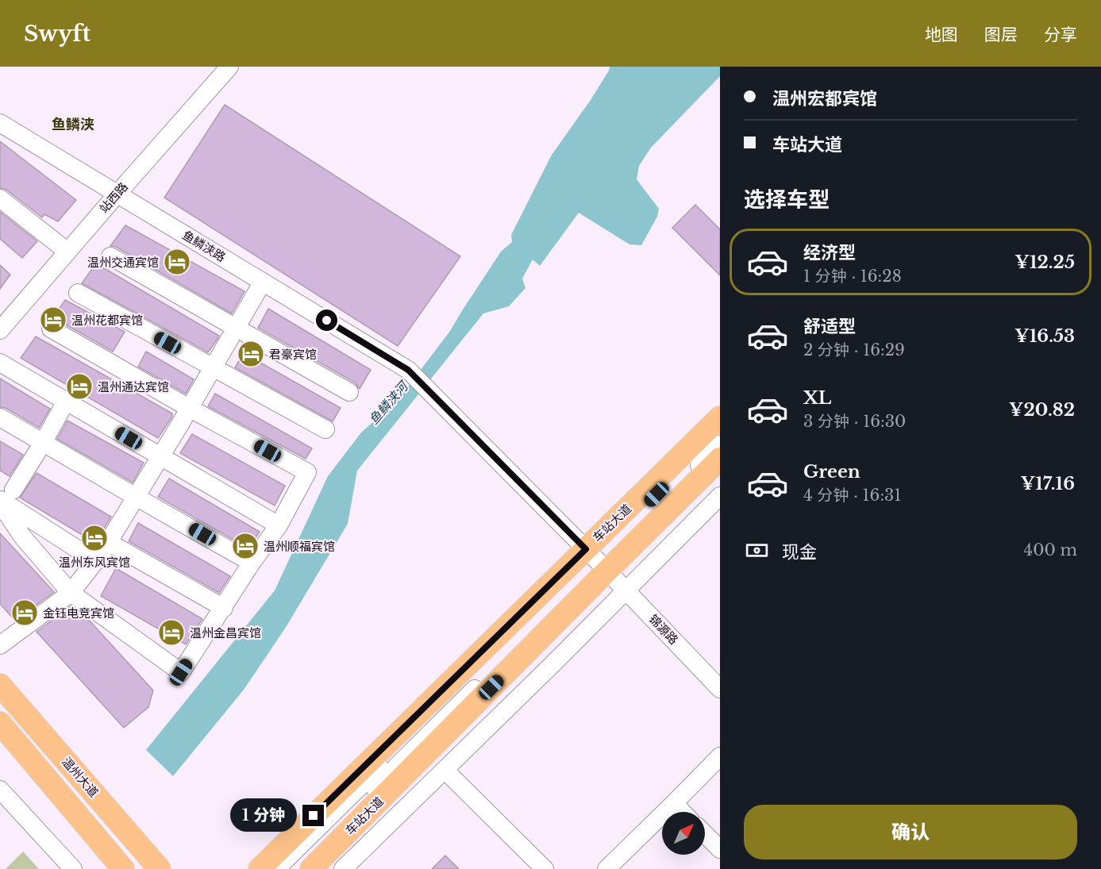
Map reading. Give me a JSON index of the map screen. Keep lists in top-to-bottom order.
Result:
{
  "streets": {
    "main road": ["车站大道", "温州大道"],
    "street": ["站西路", "鱼鳞浃路", "锦源路"]
  },
  "crossings": [
    ["站西路", "鱼鳞浃路"],
    ["鱼鳞浃路", "锦源路"],
    ["车站大道", "锦源路"]
  ],
  "districts": ["鱼鳞浃"],
  "water": ["鱼鳞浃河"],
  "places": {
    "hotel": [
      "温州交通宾馆",
      "温州花都宾馆",
      "君豪宾馆",
      "温州通达宾馆",
      "温州东风宾馆",
      "温州顺福宾馆",
      "金钰电竞宾馆",
      "温州金昌宾馆"
    ]
  },
  "north": "top right",
  "page": {
    "header": "Swyft",
    "nav": ["地图", "图层", "分享"],
    "banner": ["温州宏都宾馆", "车站大道"],
    "heading": "选择车型",
    "list": [
      {
        "name": "经济型",
        "note": "1 分钟 · 16:28",
        "value": "¥12.25"
      },
      {
        "name": "舒适型",
        "note": "2 分钟 · 16:29",
        "value": "¥16.53"
      },
      {
        "name": "XL",
        "note": "3 分钟 · 16:30",
        "value": "¥20.82"
      },
      {
        "name": "Green",
        "note": "4 分钟 · 16:31",
        "value": "¥17.16"
      }
    ],
    "pay": ["现金", "400 m"],
    "buttons": "确认",
    "bubble": "1 分钟"
  }
}
